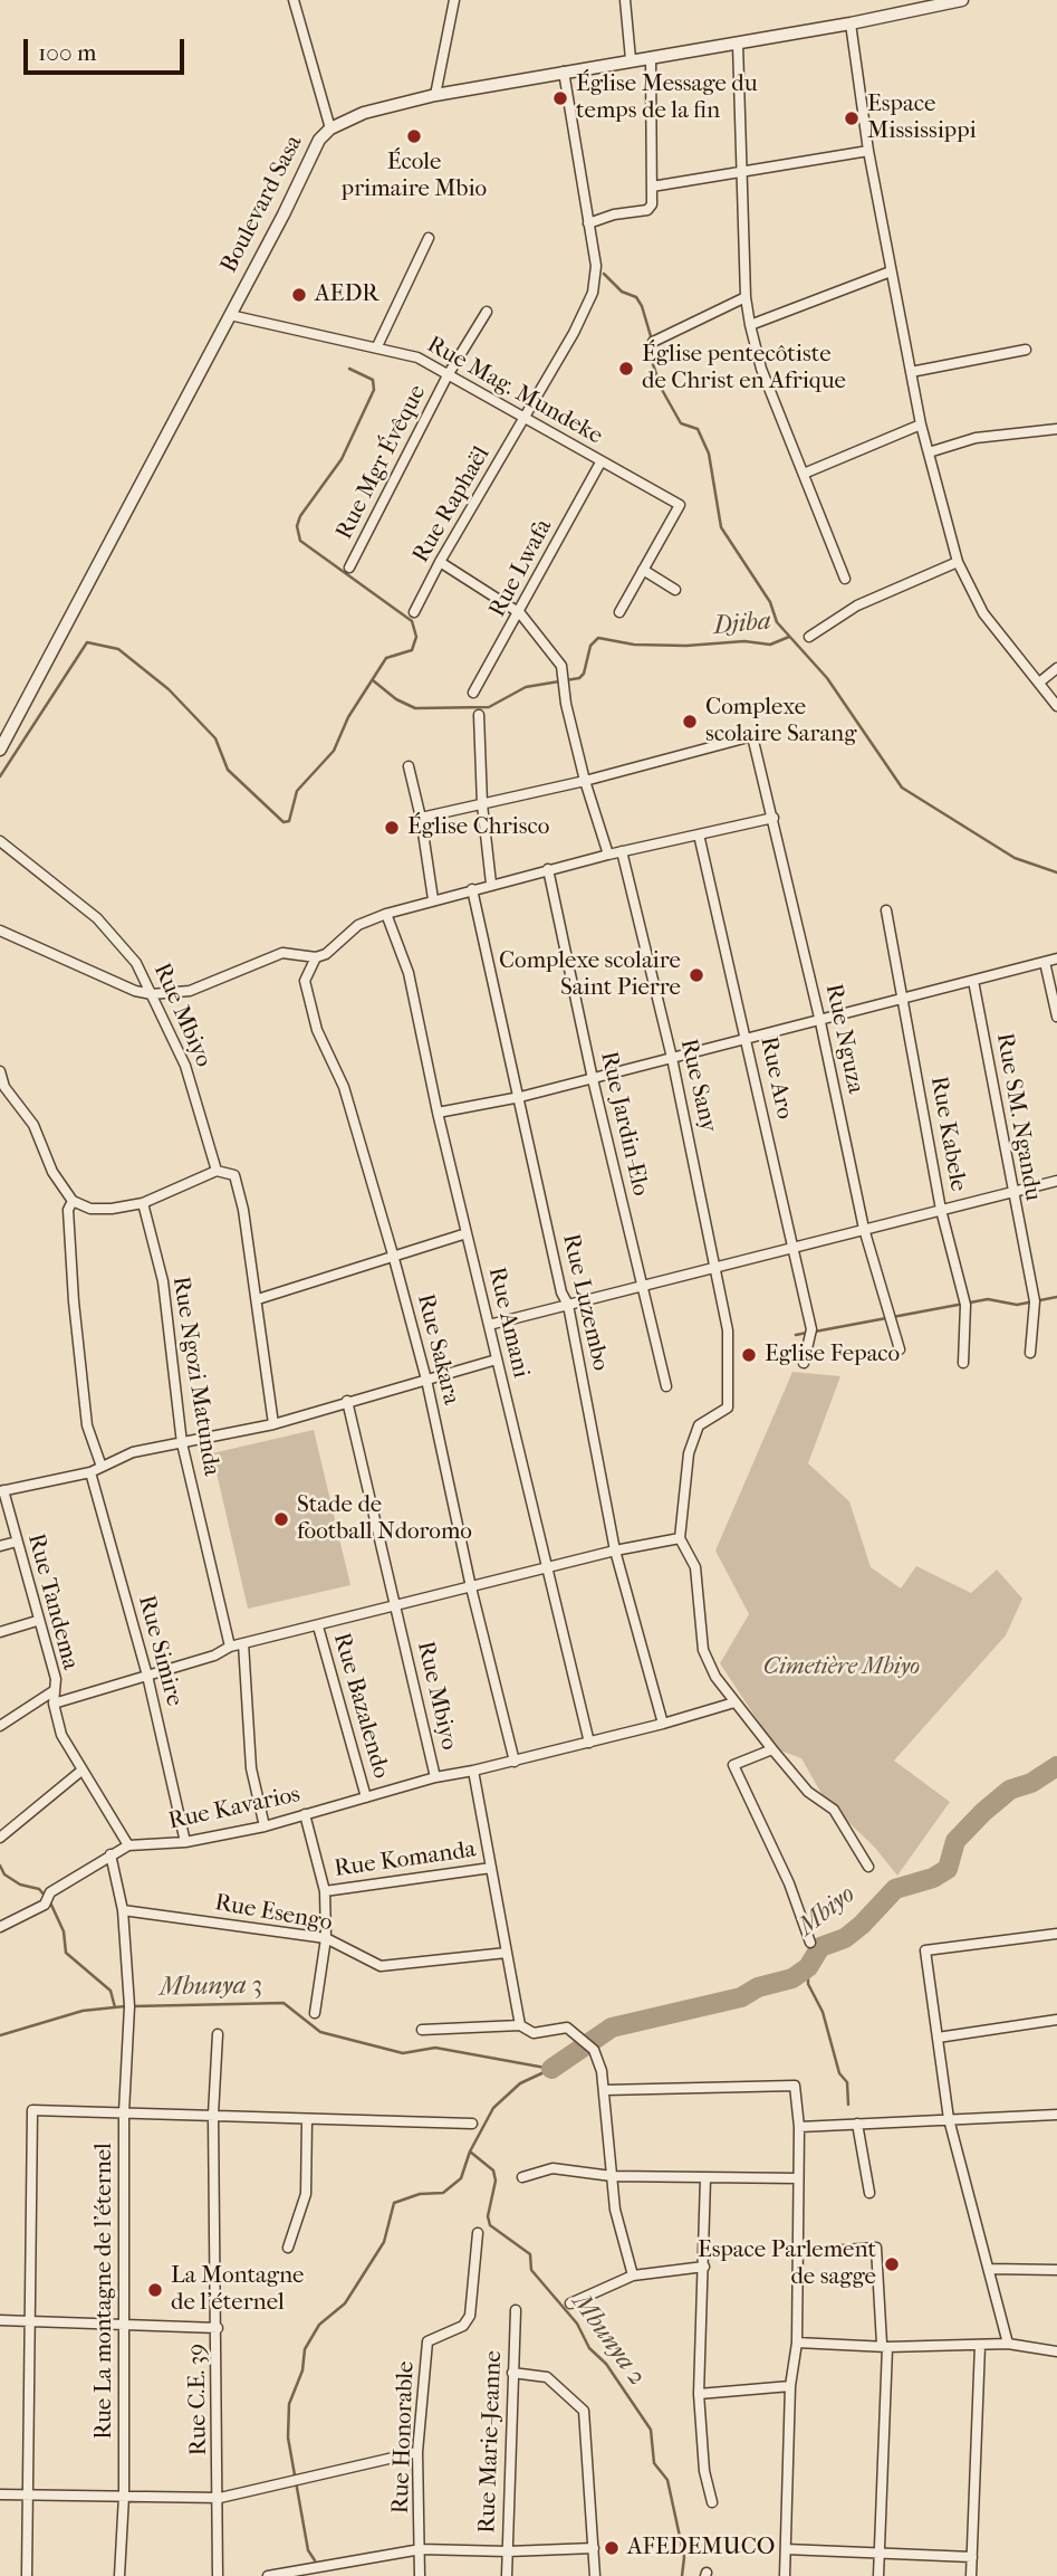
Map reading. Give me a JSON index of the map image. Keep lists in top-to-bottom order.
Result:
{
  "streets": {
    "street": [
      "Boulevard Sasa",
      "Rue Mag. Mundeke",
      "Rue Mgr Évêque",
      "Rue Raphaël",
      "Rue Lwafa",
      "Rue Mbiyo",
      "Rue Nguza",
      "Rue Aro",
      "Rue Sany",
      "Rue SM. Ngandu",
      "Rue Jardin-Elo",
      "Rue Kabele",
      "Rue Luzembo",
      "Rue Amani",
      "Rue Sakara",
      "Rue Ngozi Matunda",
      "Rue Tandema",
      "Rue Simire",
      "Rue Bazalendo",
      "Rue Kavarios",
      "Rue Komanda",
      "Rue Esengo",
      "Rue La montagne de l'éternel",
      "Rue C.E. 39",
      "Rue Honorable",
      "Rue Marie-Jeanne"
    ]
  },
  "crossings": [
    ["Boulevard Sasa", "Rue Mag. Mundeke"],
    ["Boulevard Sasa", "Rue Raphaël"],
    ["Rue Mag. Mundeke", "Rue Mgr Évêque"],
    ["Rue Mag. Mundeke", "Rue Raphaël"],
    ["Rue Mag. Mundeke", "Rue Lwafa"],
    ["Rue Mbiyo", "Rue Kavarios"],
    ["Rue Mbiyo", "Rue Komanda"],
    ["Rue Mbiyo", "Rue Esengo"],
    ["Rue Tandema", "Rue Kavarios"],
    ["Rue Simire", "Rue Kavarios"],
    ["Rue Bazalendo", "Rue Kavarios"],
    ["Rue Esengo", "Rue La montagne de l'éternel"]
  ],
  "water": [
    "Djiba",
    "Mbiyo",
    "Mbunya 3",
    "Mbunya 2"
  ],
  "parks": ["Cimetière Mbiyo"],
  "places": [
    "Église Message du temps de la fin",
    "Espace Mississippi",
    "École primaire Mbio",
    "AEDR",
    "Église pentecôtiste de Christ en Afrique",
    "Complexe scolaire Sarang",
    "Église Chrisco",
    "Complexe scolaire Saint Pierre",
    "Eglise Fepaco",
    "Stade de football Ndoromo",
    "Espace Parlement de sagge",
    "La Montagne de l'éternel",
    "AFEDEMUCO"
  ],
  "scale_bar": "100 m"
}
